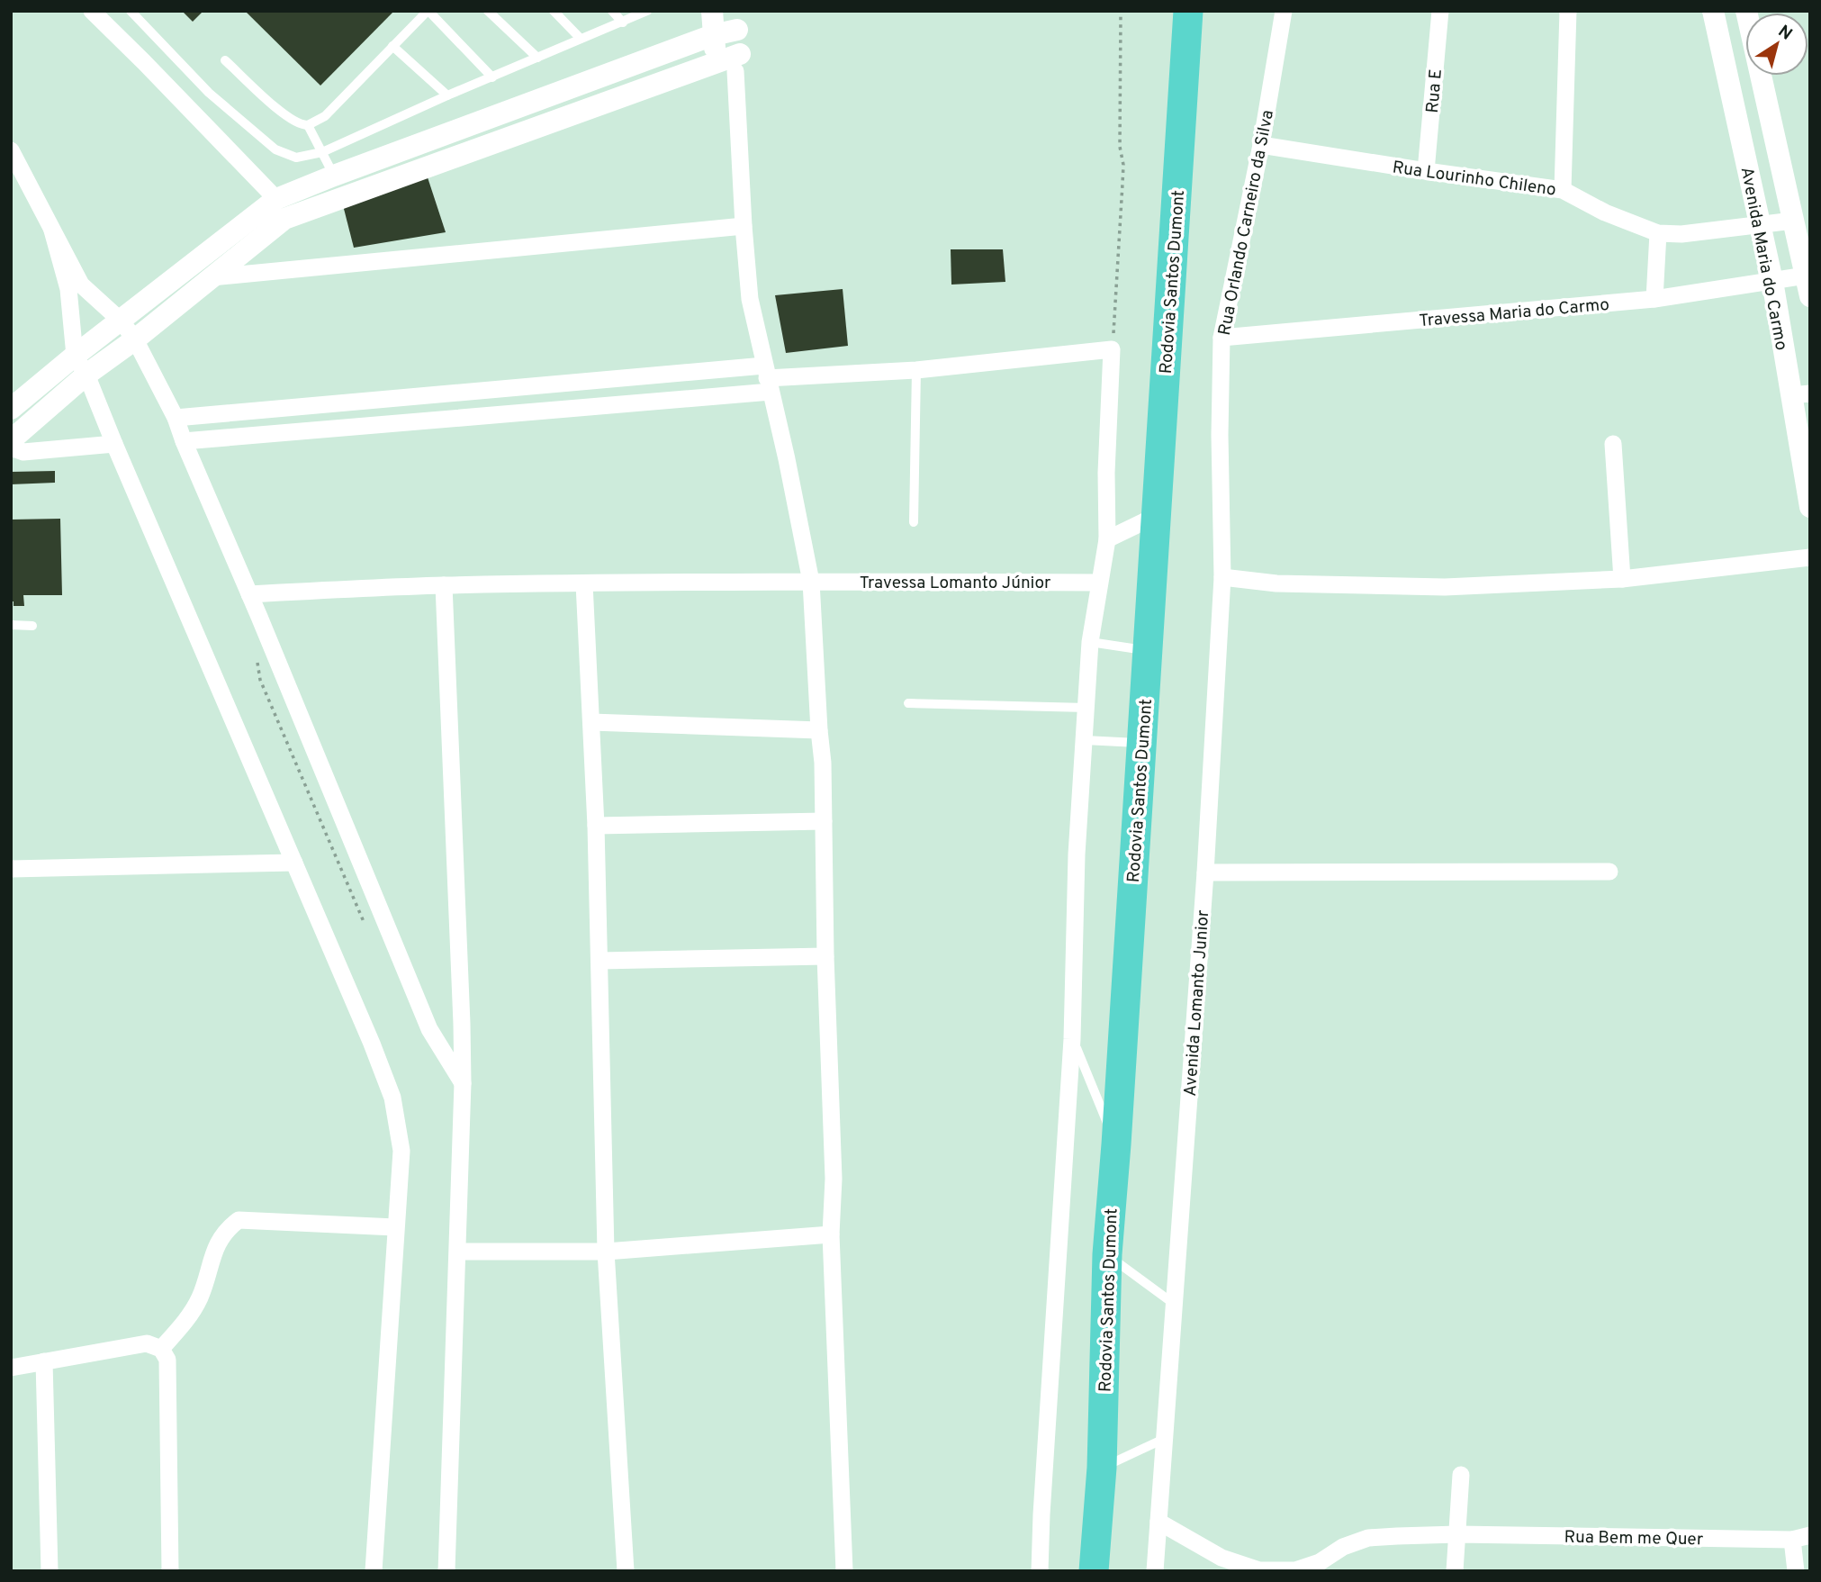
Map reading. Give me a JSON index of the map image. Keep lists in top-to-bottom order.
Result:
{
  "streets": {
    "highway": ["Rodovia Santos Dumont"],
    "street": [
      "Rua E",
      "Rua Lourinho Chileno",
      "Rua Orlando Carneiro da Silva",
      "Avenida Maria do Carmo",
      "Travessa Maria do Carmo",
      "Travessa Lomanto Júnior",
      "Avenida Lomanto Junior",
      "Rua Bem me Quer"
    ]
  },
  "crossings": [
    ["Rua E", "Rua Lourinho Chileno"],
    ["Rua Lourinho Chileno", "Rua Orlando Carneiro da Silva"],
    ["Rua Lourinho Chileno", "Avenida Maria do Carmo"],
    ["Rua Orlando Carneiro da Silva", "Travessa Maria do Carmo"],
    ["Rua Orlando Carneiro da Silva", "Avenida Lomanto Junior"],
    ["Avenida Maria do Carmo", "Travessa Maria do Carmo"],
    ["Avenida Lomanto Junior", "Rua Bem me Quer"]
  ],
  "north": "top right"
}
